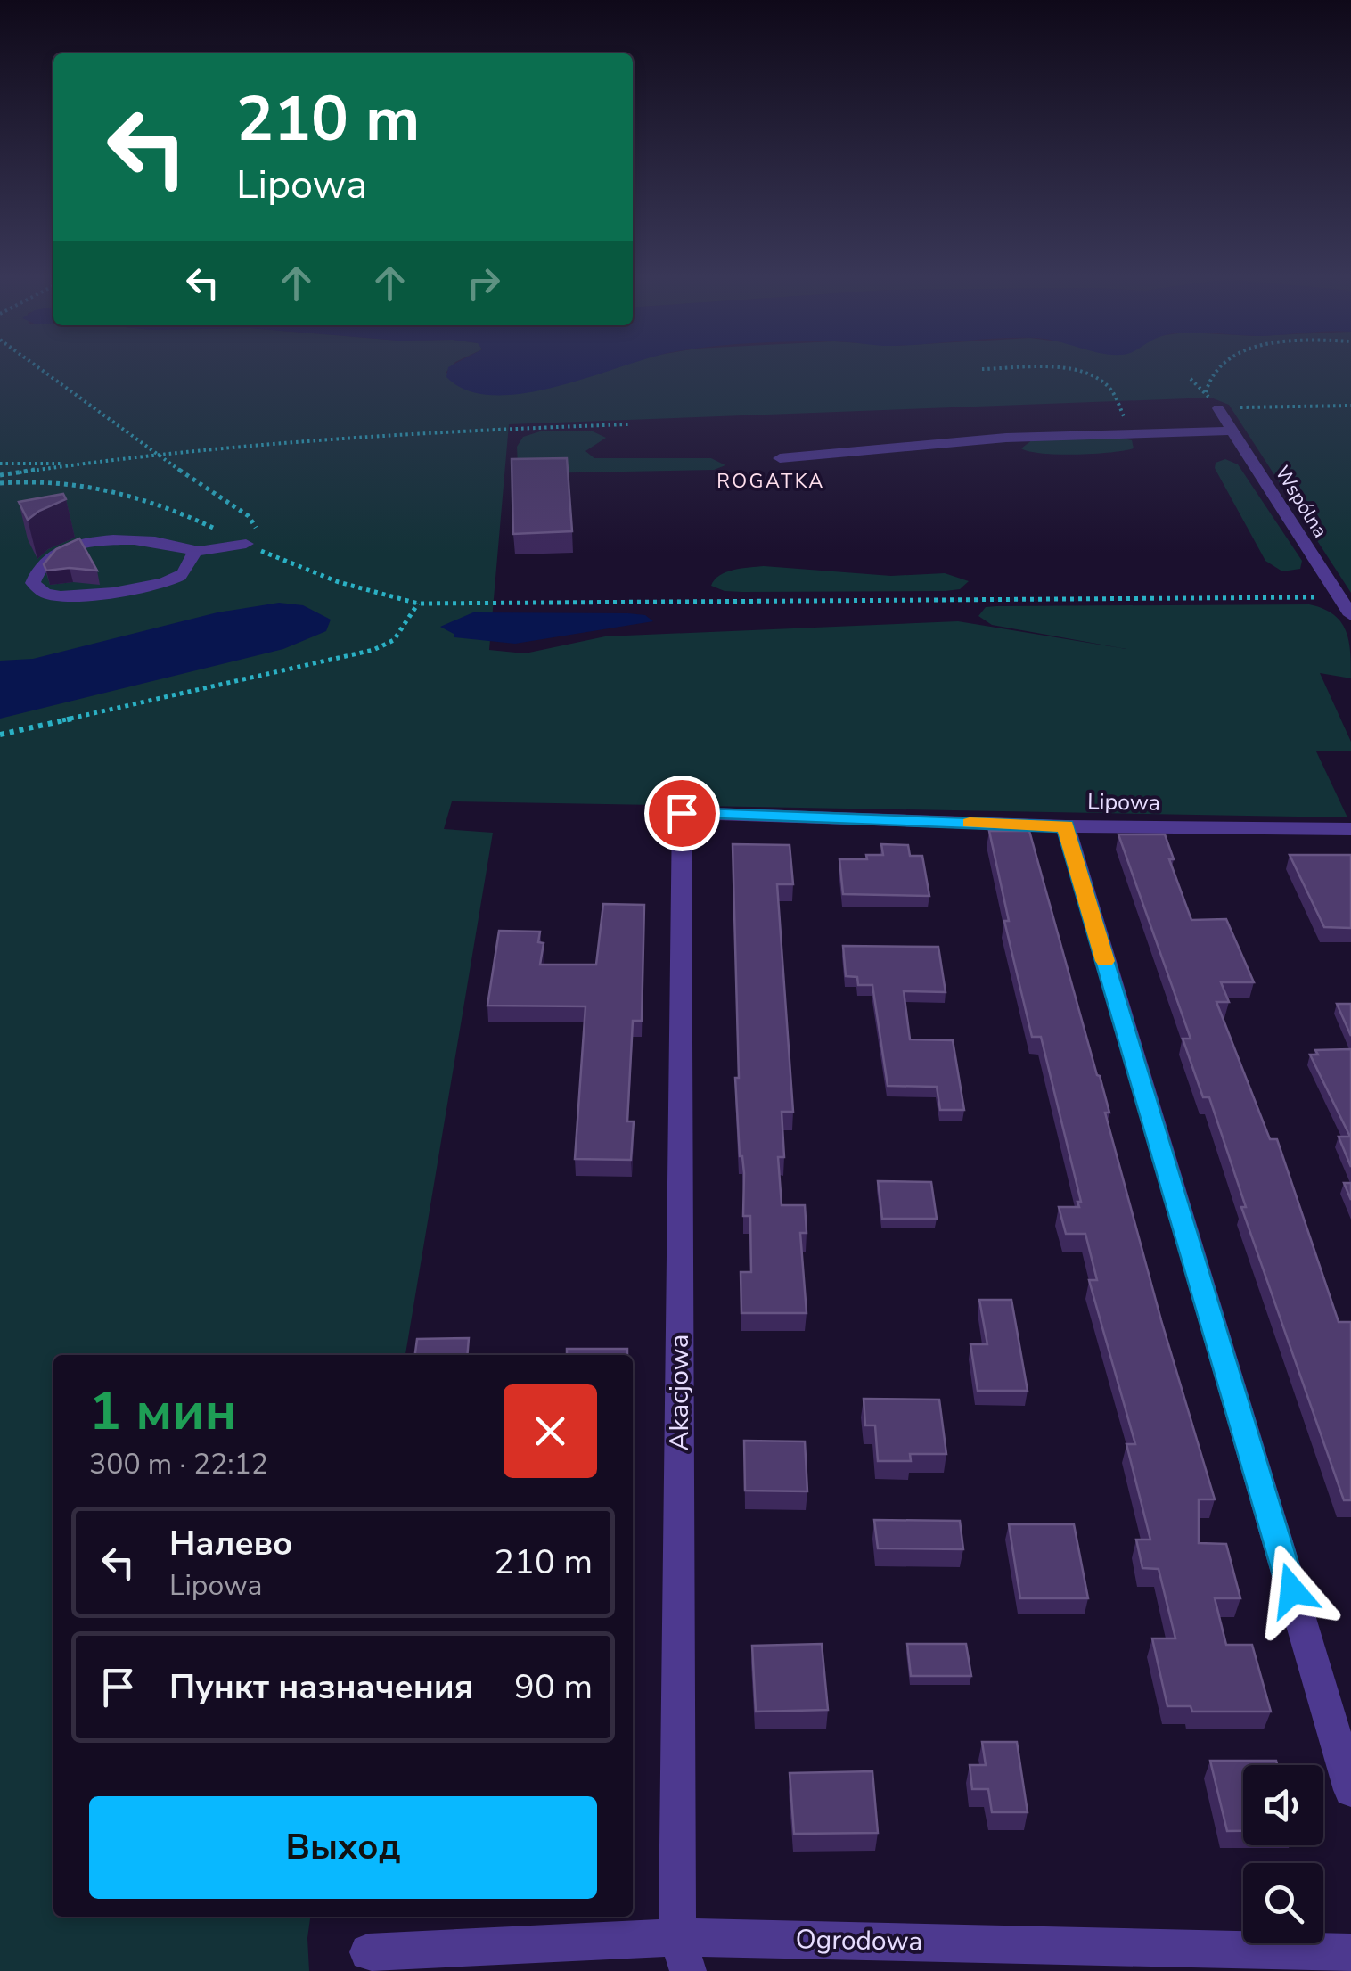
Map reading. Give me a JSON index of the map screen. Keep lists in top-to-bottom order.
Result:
{
  "streets": {
    "street": [
      "Wspólna",
      "Lipowa",
      "Akacjowa",
      "Ogrodowa"
    ]
  },
  "crossings": [
    ["Lipowa", "Akacjowa"],
    ["Akacjowa", "Ogrodowa"]
  ],
  "districts": ["ROGATKA"],
  "page": {
    "turn": ["210 m", "Lipowa"],
    "heading": ["1 мин", "300 m · 22:12"],
    "list": [
      {
        "name": "Налево",
        "note": "Lipowa",
        "value": "210 m"
      },
      {
        "name": "Пункт назначения",
        "value": "90 m"
      }
    ],
    "buttons": "Выход"
  }
}
